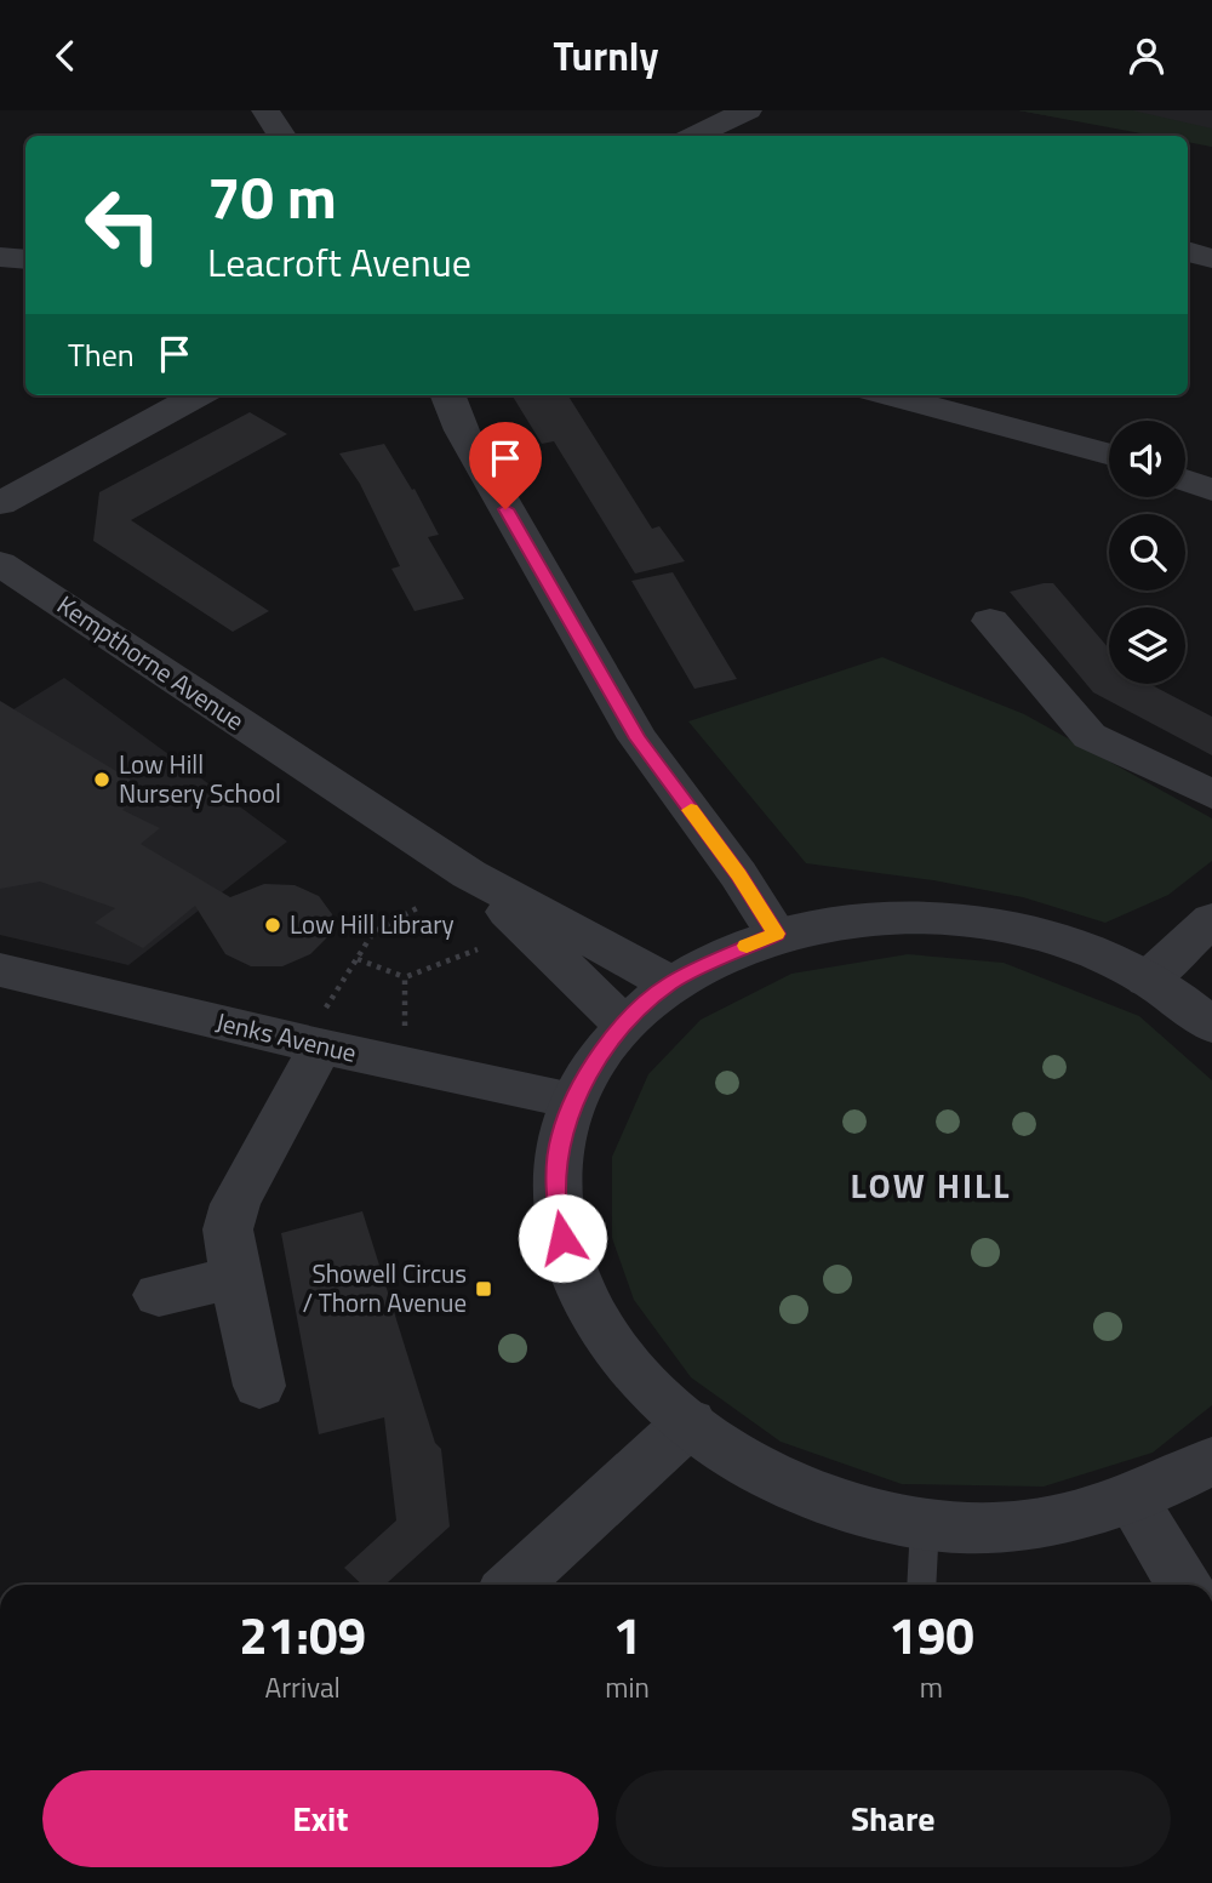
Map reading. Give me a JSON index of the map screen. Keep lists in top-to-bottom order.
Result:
{
  "streets": {
    "street": ["Kempthorne Avenue", "Jenks Avenue"]
  },
  "districts": ["LOW HILL"],
  "places": {
    "other": ["Low Hill Nursery School", "Low Hill Library"],
    "transit": ["Showell Circus / Thorn Avenue"]
  },
  "page": {
    "header": "Turnly",
    "turn": ["70 m", "Leacroft Avenue"],
    "then": "Then",
    "eta": [
      "21:09",
      "Arrival",
      "1",
      "min",
      "190",
      "m"
    ],
    "buttons": ["Exit", "Share"]
  }
}
